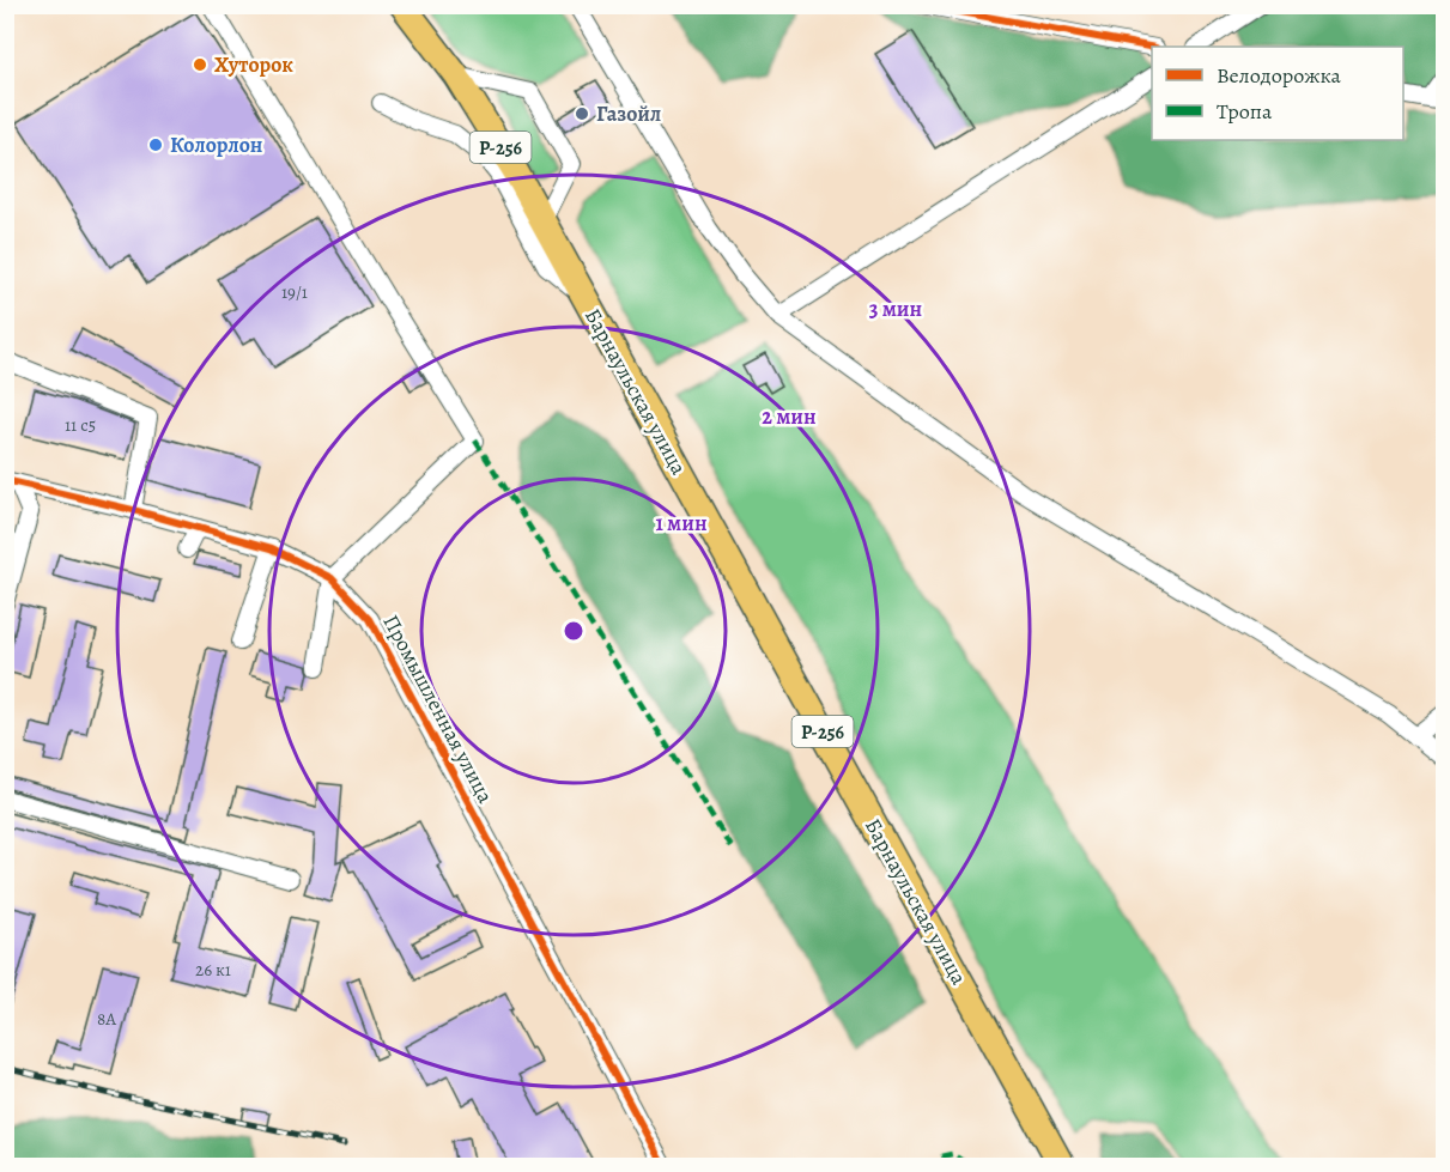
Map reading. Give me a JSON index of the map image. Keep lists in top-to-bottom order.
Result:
{
  "streets": {
    "highway": ["Р-256", "Барнаульская улица"],
    "street": ["Промышленная улица"]
  },
  "places": ["Хуторок", "Газойл", "Колорлон"],
  "house_numbers": [
    "19/1",
    "11 с5",
    "26 к1",
    "8А"
  ],
  "legend": ["Велодорожка", "Тропа"],
  "rings": ["3 мин", "2 мин", "1 мин"]
}
